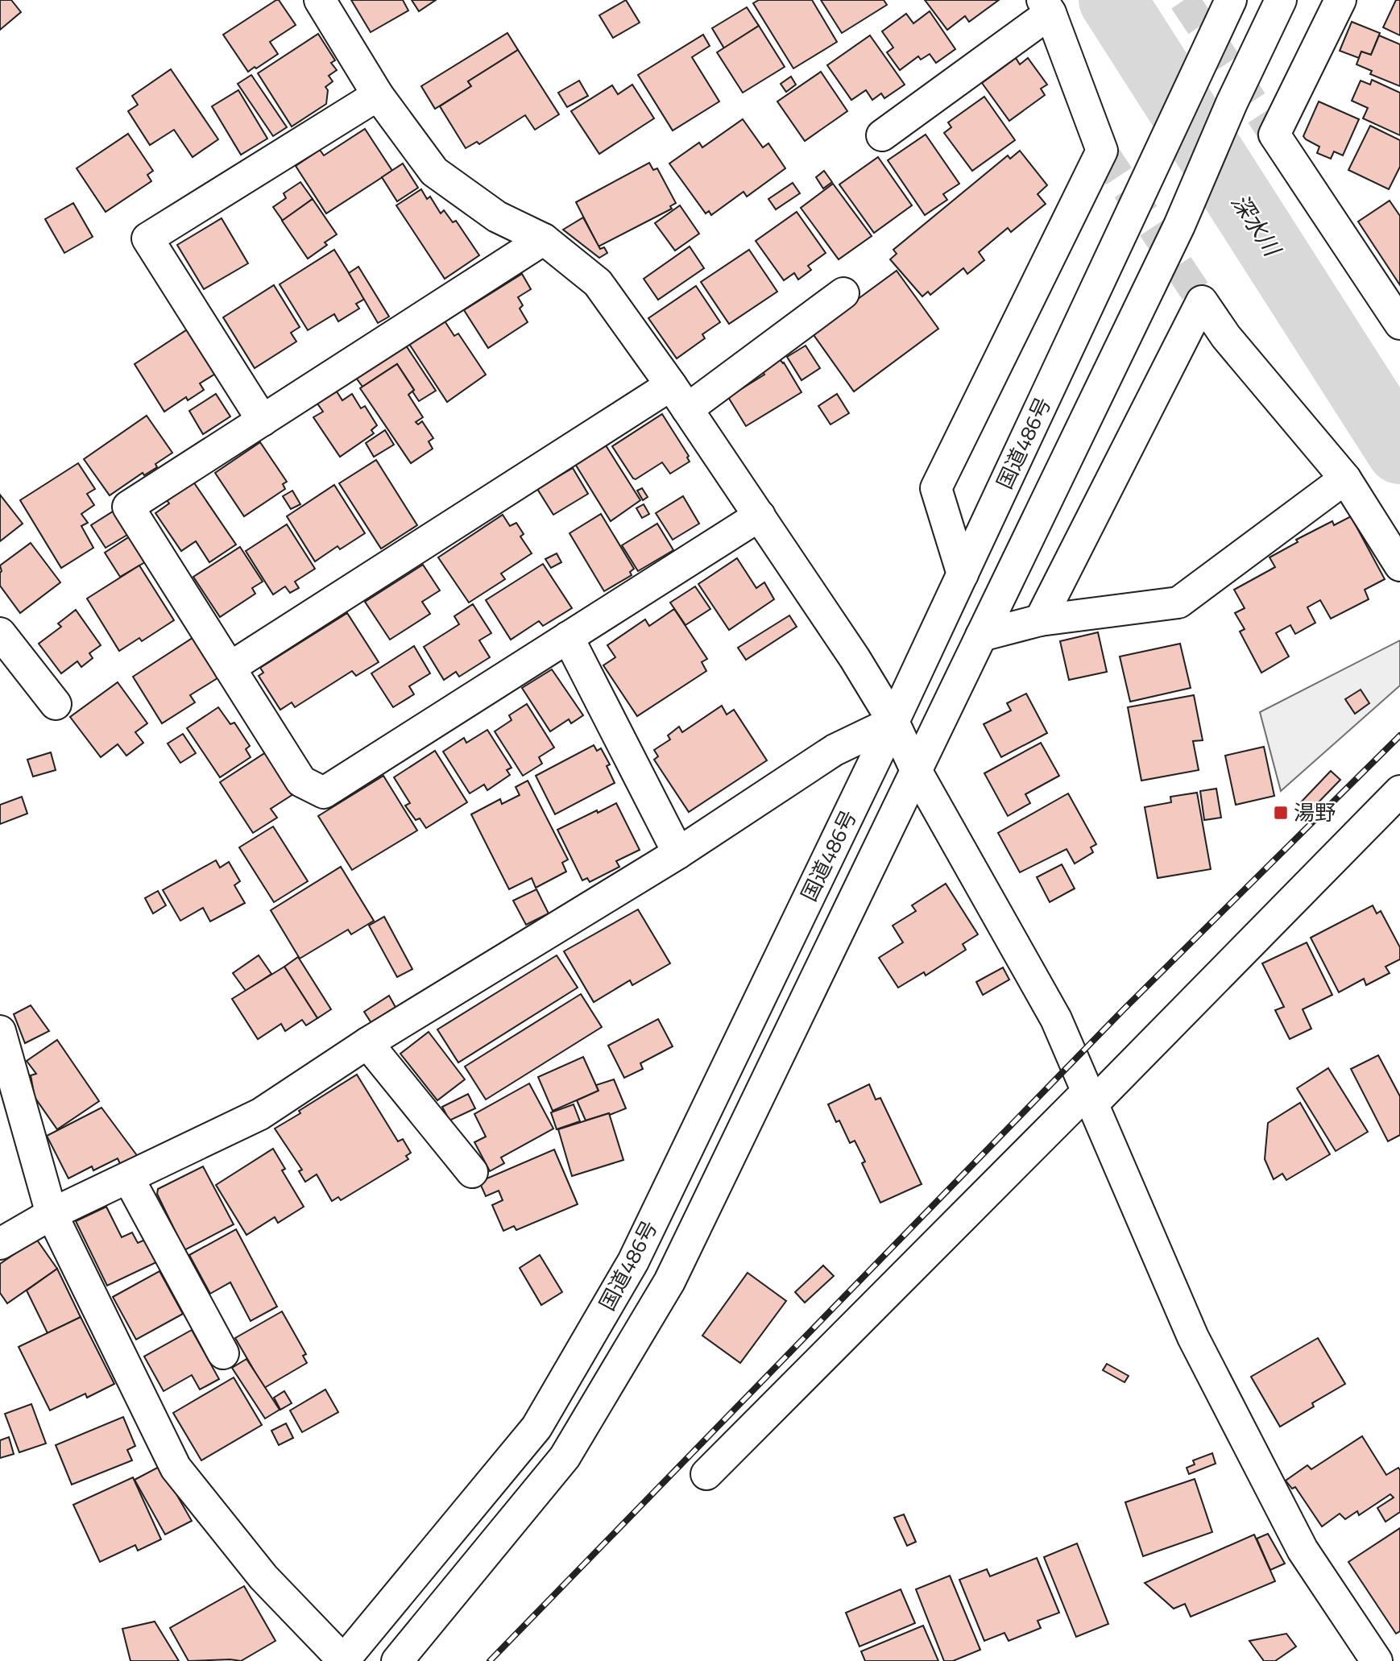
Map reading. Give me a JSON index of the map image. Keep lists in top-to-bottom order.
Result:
{
  "streets": {
    "main road": ["国道486号"]
  },
  "water": ["深水川"],
  "places": {
    "transit": ["湯野"]
  }
}
